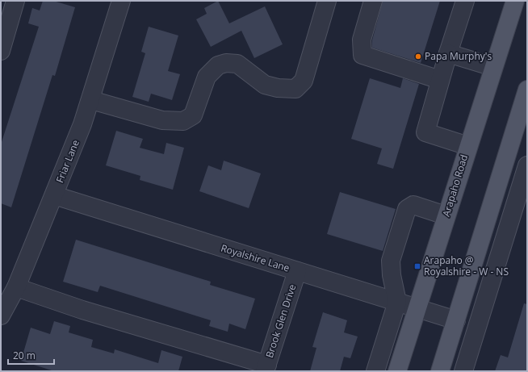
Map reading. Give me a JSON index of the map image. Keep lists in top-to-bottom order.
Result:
{
  "streets": {
    "main road": ["Arapaho Road"],
    "street": ["Friar Lane", "Royalshire Lane", "Brook Glen Drive"]
  },
  "crossings": [
    ["Friar Lane", "Royalshire Lane"],
    ["Arapaho Road", "Royalshire Lane"],
    ["Royalshire Lane", "Brook Glen Drive"]
  ],
  "places": {
    "other": ["Papa Murphy's"],
    "transit": ["Arapaho @ Royalshire - W - NS"]
  },
  "scale_bar": "20 m"
}
